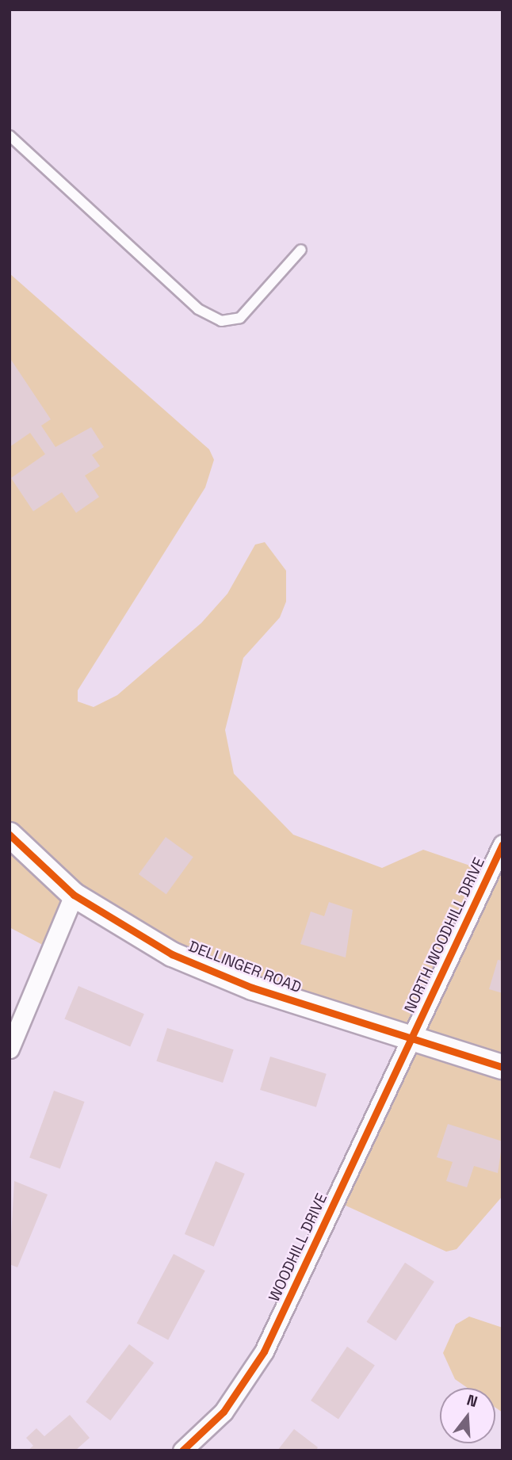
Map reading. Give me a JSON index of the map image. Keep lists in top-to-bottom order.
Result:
{
  "streets": {
    "street": ["NORTH WOODHILL DRIVE", "DELLINGER ROAD", "WOODHILL DRIVE"]
  },
  "crossings": [
    ["NORTH WOODHILL DRIVE", "DELLINGER ROAD"],
    ["NORTH WOODHILL DRIVE", "WOODHILL DRIVE"],
    ["DELLINGER ROAD", "WOODHILL DRIVE"]
  ],
  "north": "top"
}
